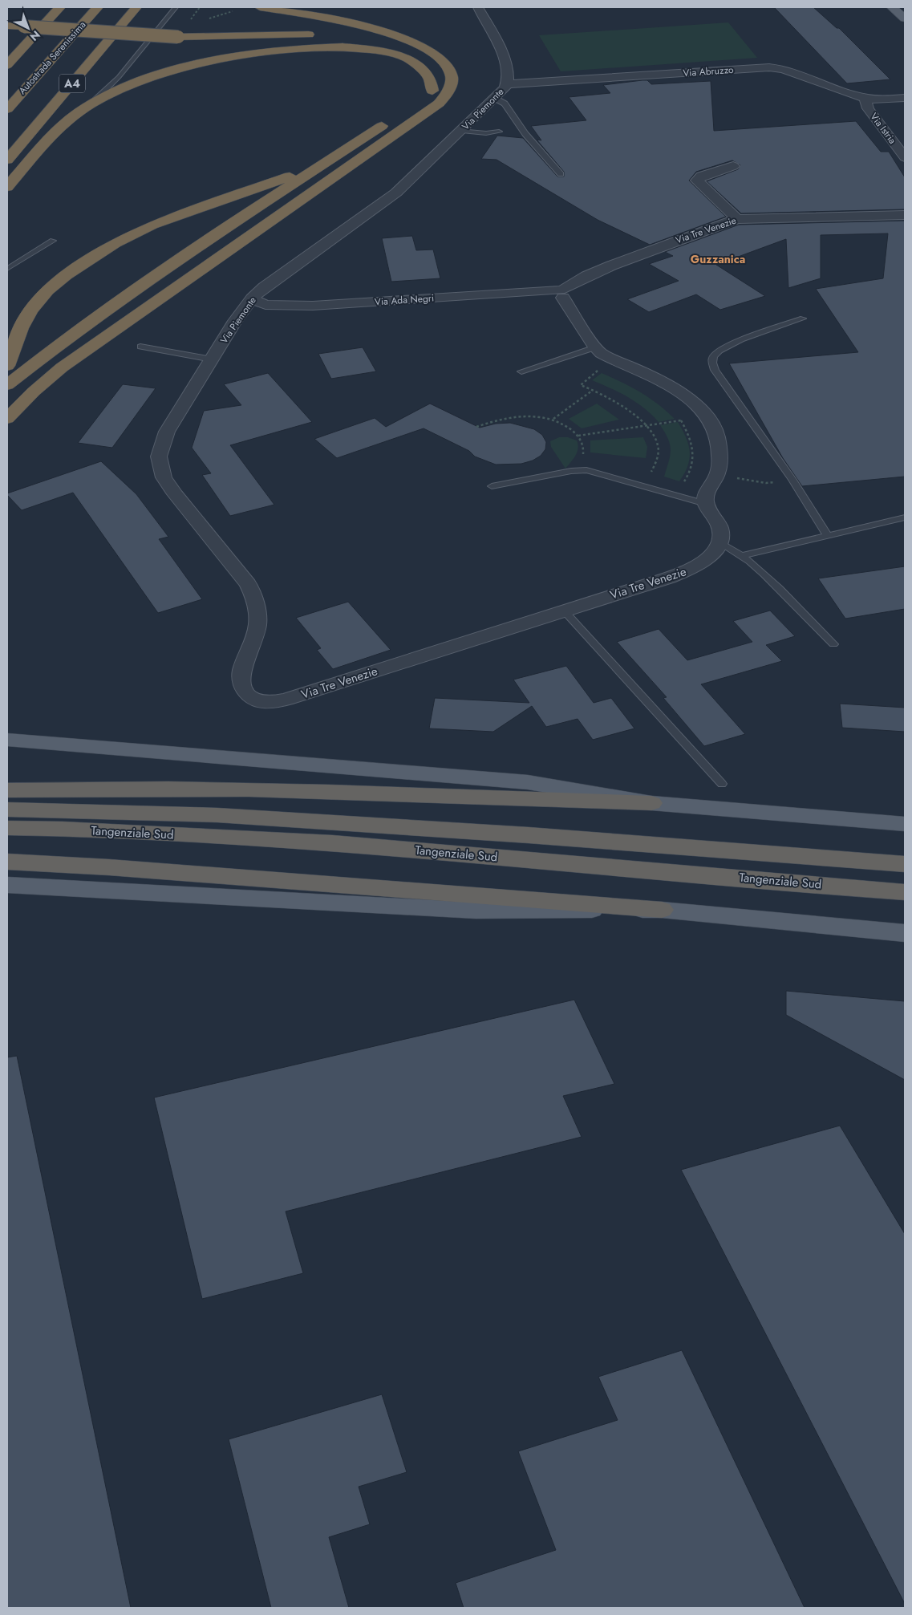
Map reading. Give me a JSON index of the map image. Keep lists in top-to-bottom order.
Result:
{
  "streets": {
    "highway": ["Autostrada Serenissima", "A4", "Tangenziale Sud"],
    "street": [
      "Via Abruzzo",
      "Via Piemonte",
      "Via Istria",
      "Via Tre Venezie",
      "Via Ada Negri"
    ]
  },
  "crossings": [
    ["Via Abruzzo", "Via Piemonte"],
    ["Via Abruzzo", "Via Istria"],
    ["Via Piemonte", "Via Tre Venezie"],
    ["Via Piemonte", "Via Ada Negri"],
    ["Via Tre Venezie", "Via Ada Negri"]
  ],
  "districts": ["Guzzanica"],
  "north": "bottom right"
}
